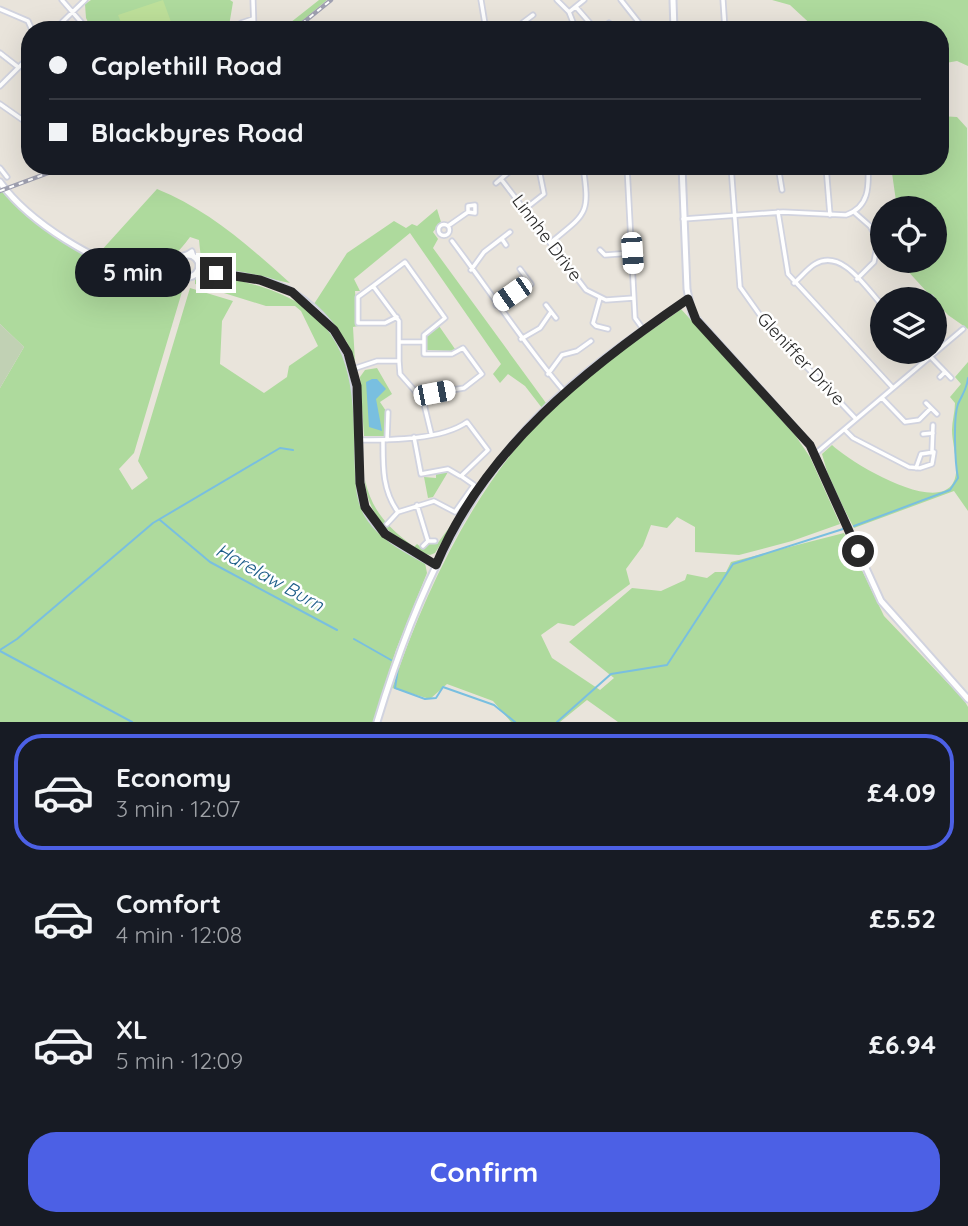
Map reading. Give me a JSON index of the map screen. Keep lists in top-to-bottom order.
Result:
{
  "streets": {
    "street": ["Linnhe Drive", "Gleniffer Drive"]
  },
  "water": ["Harelaw Burn"],
  "page": {
    "banner": ["Caplethill Road", "Blackbyres Road"],
    "bubble": "5 min",
    "list": [
      {
        "name": "Economy",
        "note": "3 min · 12:07",
        "value": "£4.09"
      },
      {
        "name": "Comfort",
        "note": "4 min · 12:08",
        "value": "£5.52"
      },
      {
        "name": "XL",
        "note": "5 min · 12:09",
        "value": "£6.94"
      }
    ],
    "buttons": "Confirm"
  }
}
